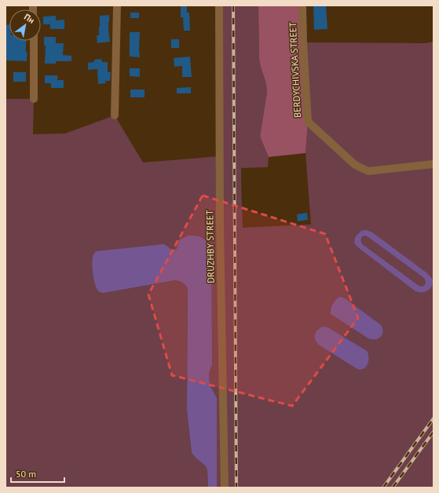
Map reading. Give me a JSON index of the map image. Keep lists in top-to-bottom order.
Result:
{
  "streets": {
    "street": ["BERDYCHIVSKA STREET", "DRUZHBY STREET"]
  },
  "scale_bar": "50 m",
  "north": "top right"
}
